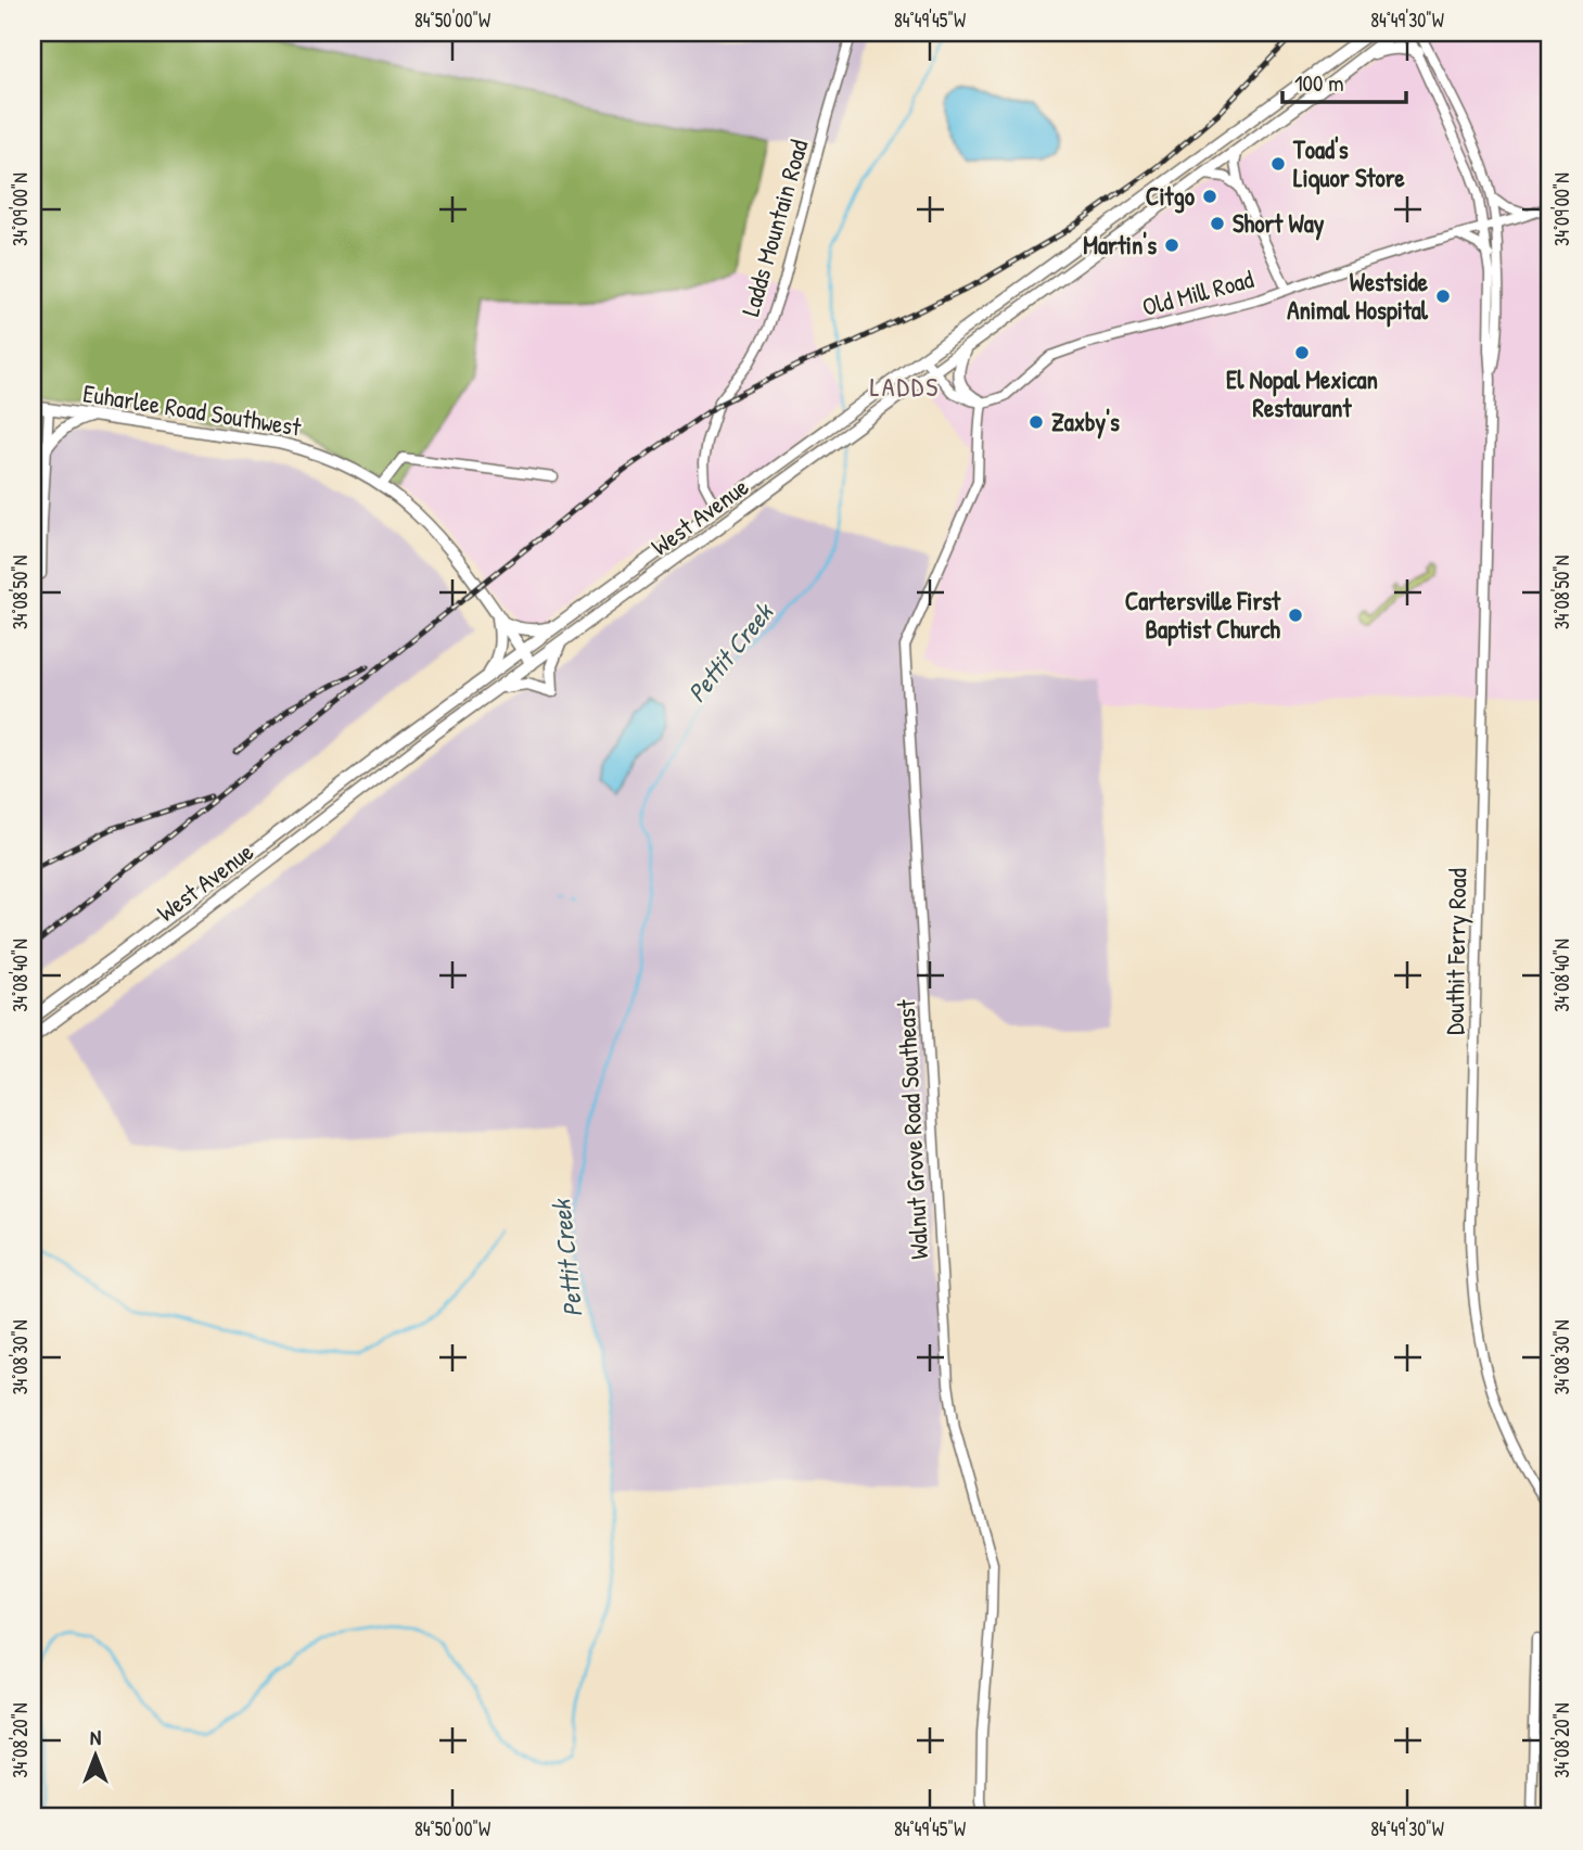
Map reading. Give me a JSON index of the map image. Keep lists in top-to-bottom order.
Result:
{
  "streets": {
    "main road": ["Euharlee Road Southwest", "West Avenue"],
    "street": [
      "Ladds Mountain Road",
      "Old Mill Road",
      "Douthit Ferry Road",
      "Walnut Grove Road Southeast"
    ]
  },
  "crossings": [
    ["Ladds Mountain Road", "West Avenue"],
    ["Old Mill Road", "Douthit Ferry Road"],
    ["Old Mill Road", "Walnut Grove Road Southeast"],
    ["Euharlee Road Southwest", "West Avenue"]
  ],
  "districts": ["LADDS"],
  "water": ["Pettit Creek"],
  "places": [
    "Toad's Liquor Store",
    "Citgo",
    "Short Way",
    "Martin's",
    "Westside Animal Hospital",
    "El Nopal Mexican Restaurant",
    "Zaxby's",
    "Cartersville First Baptist Church"
  ],
  "scale_bar": "100 m",
  "north": "top",
  "coordinates": [
    "84°50'00\"W",
    "84°49'45\"W",
    "84°49'30\"W",
    "34°09'00\"N",
    "34°08'50\"N",
    "34°08'40\"N",
    "34°08'30\"N",
    "34°08'20\"N"
  ]
}
